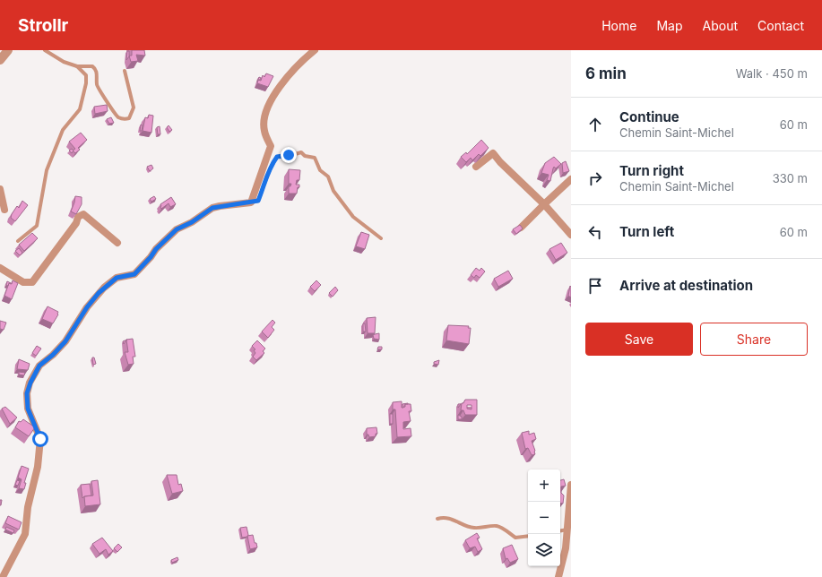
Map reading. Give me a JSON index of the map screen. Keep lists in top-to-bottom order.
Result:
{
  "page": {
    "header": "Strollr",
    "nav": [
      "Home",
      "Map",
      "About",
      "Contact"
    ],
    "heading": ["6 min", "Walk · 450 m"],
    "list": [
      ["Continue", "Chemin Saint-Michel", "60 m"],
      ["Turn right", "Chemin Saint-Michel", "330 m"],
      ["Turn left", "60 m"],
      "Arrive at destination"
    ],
    "buttons": ["Save", "Share"],
    "map_buttons": ["+", "−"]
  }
}
